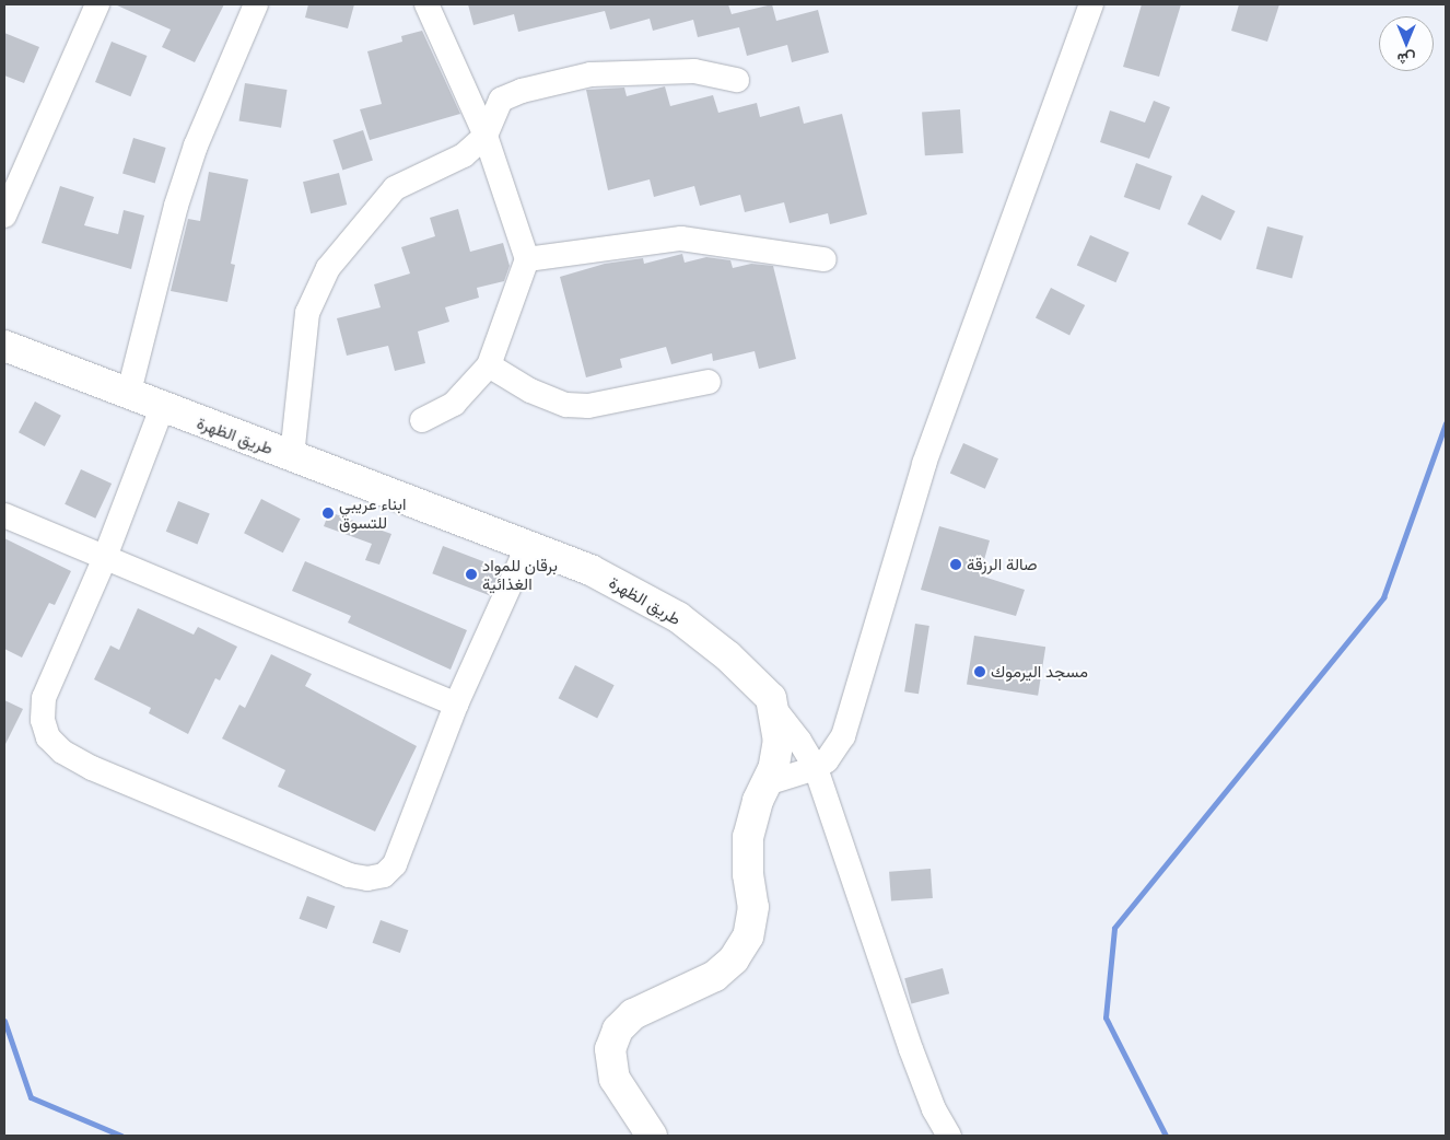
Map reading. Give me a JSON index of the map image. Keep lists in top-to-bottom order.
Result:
{
  "streets": {
    "main road": ["طريق الظهرة"]
  },
  "places": [
    "ابناء عريبي للتسوق",
    "صالة الرزقة",
    "برقان للمواد الغذائية",
    "مسجد اليرموك"
  ],
  "north": "bottom"
}
